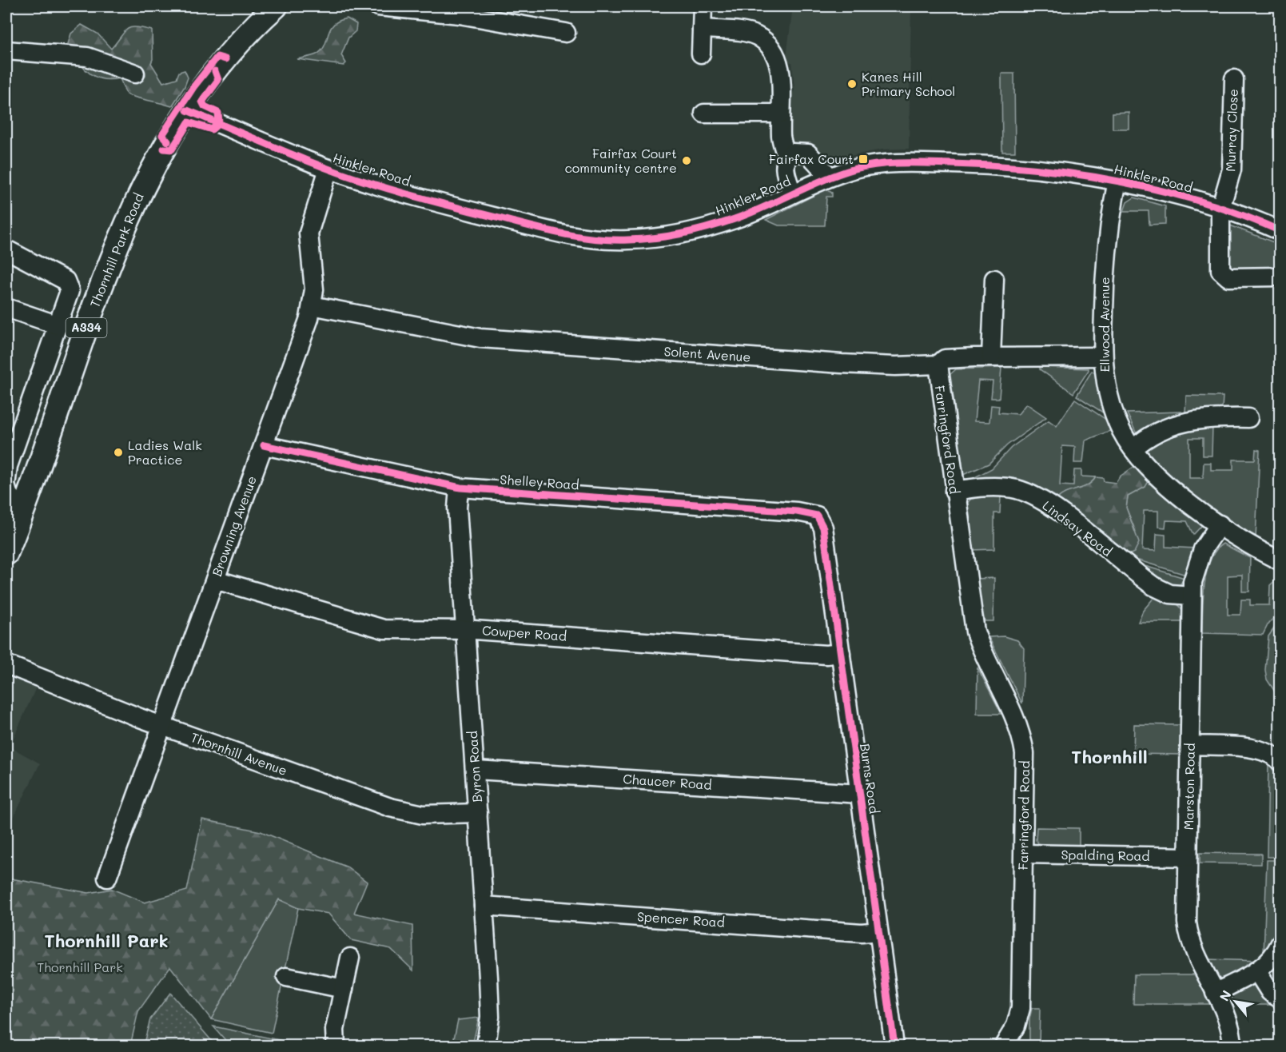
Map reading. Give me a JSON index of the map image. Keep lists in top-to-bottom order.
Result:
{
  "streets": {
    "main road": ["Thornhill Park Road", "A334"],
    "street": [
      "Murray Close",
      "Hinkler Road",
      "Ellwood Avenue",
      "Solent Avenue",
      "Farringford Road",
      "Shelley Road",
      "Browning Avenue",
      "Lindsay Road",
      "Cowper Road",
      "Thornhill Avenue",
      "Byron Road",
      "Burns Road",
      "Chaucer Road",
      "Marston Road",
      "Spalding Road",
      "Spencer Road"
    ]
  },
  "crossings": [
    ["Murray Close", "Hinkler Road"],
    ["Hinkler Road", "Thornhill Park Road"],
    ["Hinkler Road", "Ellwood Avenue"],
    ["Hinkler Road", "Browning Avenue"],
    ["Ellwood Avenue", "Solent Avenue"],
    ["Ellwood Avenue", "Marston Road"],
    ["Solent Avenue", "Farringford Road"],
    ["Solent Avenue", "Browning Avenue"],
    ["Farringford Road", "Lindsay Road"],
    ["Farringford Road", "Spalding Road"],
    ["Shelley Road", "Browning Avenue"],
    ["Shelley Road", "Byron Road"],
    ["Shelley Road", "Burns Road"],
    ["Browning Avenue", "Cowper Road"],
    ["Browning Avenue", "Thornhill Avenue"],
    ["Lindsay Road", "Marston Road"],
    ["Cowper Road", "Byron Road"],
    ["Cowper Road", "Burns Road"],
    ["Thornhill Avenue", "Byron Road"],
    ["Byron Road", "Chaucer Road"],
    ["Byron Road", "Spencer Road"],
    ["Burns Road", "Chaucer Road"],
    ["Burns Road", "Spencer Road"],
    ["Marston Road", "Spalding Road"]
  ],
  "districts": ["Thornhill", "Thornhill Park"],
  "parks": ["Thornhill Park"],
  "places": {
    "other": ["Kanes Hill Primary School", "Fairfax Court community centre", "Ladies Walk Practice"],
    "transit": ["Fairfax Court"]
  },
  "north": "top left"
}
